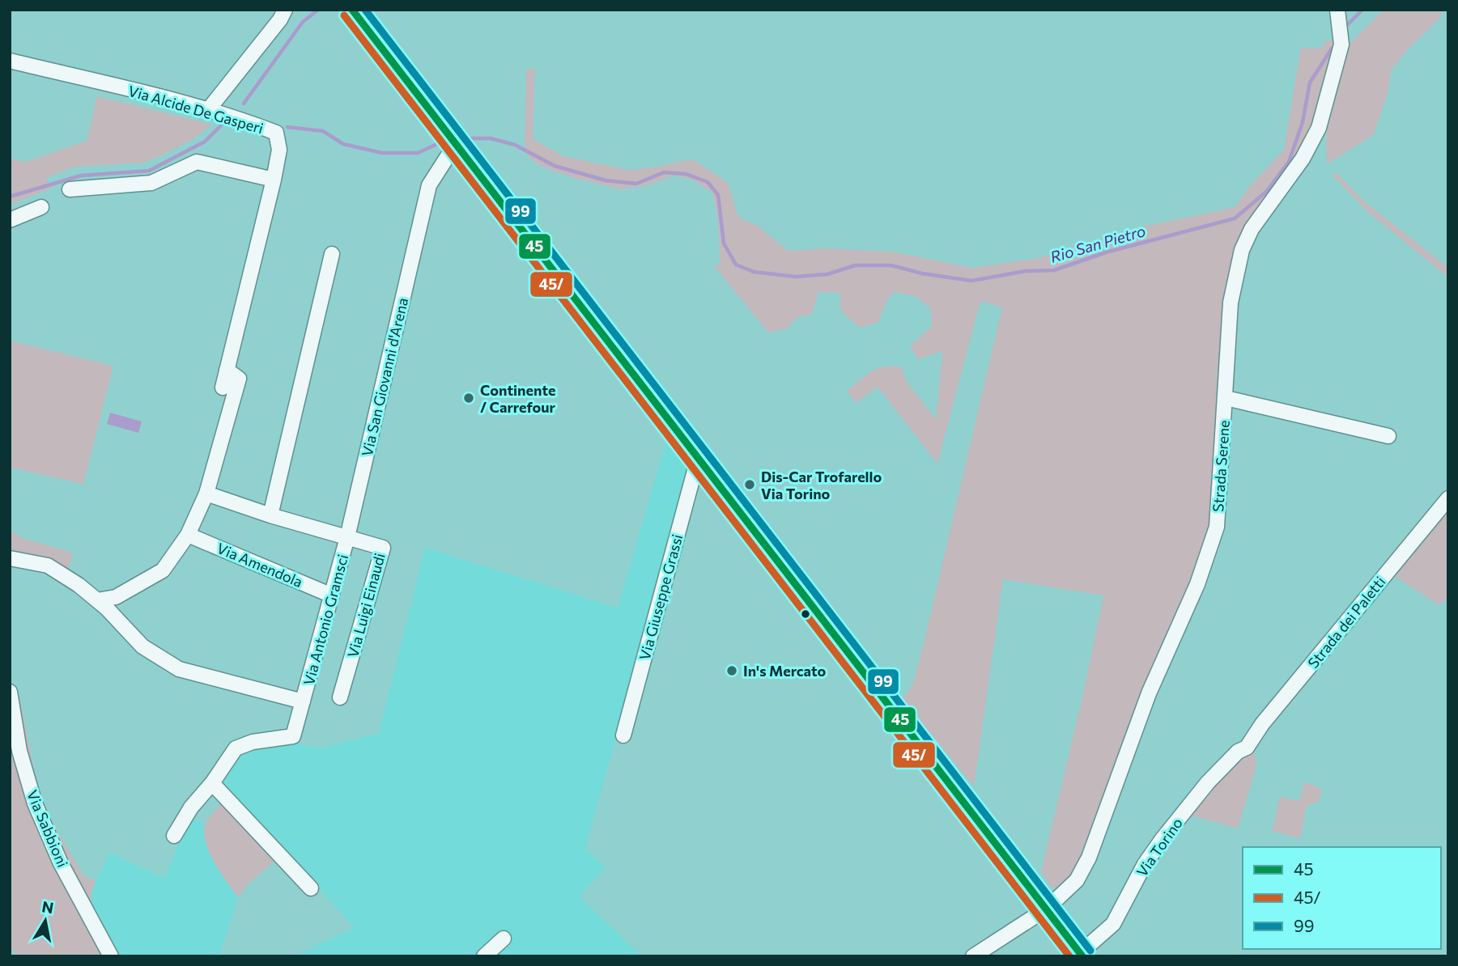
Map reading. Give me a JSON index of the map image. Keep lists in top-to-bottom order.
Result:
{
  "streets": {
    "main road": ["Via Torino"],
    "street": [
      "Via Alcide De Gasperi",
      "Via San Giovanni d'Arena",
      "Strada Serene",
      "Via Amendola",
      "Via Giuseppe Grassi",
      "Via Luigi Einaudi",
      "Via Antonio Gramsci",
      "Strada dei Paletti",
      "Via Sabbioni"
    ]
  },
  "crossings": [
    ["Via San Giovanni d'Arena", "Via Luigi Einaudi"],
    ["Via San Giovanni d'Arena", "Via Antonio Gramsci"],
    ["Via San Giovanni d'Arena", "Via Torino"],
    ["Strada Serene", "Via Torino"],
    ["Via Amendola", "Via Antonio Gramsci"],
    ["Via Giuseppe Grassi", "Via Torino"],
    ["Via Luigi Einaudi", "Via Antonio Gramsci"],
    ["Strada dei Paletti", "Via Torino"]
  ],
  "water": ["Rio San Pietro"],
  "places": ["Continente / Carrefour", "Dis-Car Trofarello Via Torino", "In's Mercato"],
  "lines": ["transit line 45", "transit line 99", "transit line 45/"],
  "legend": ["45", "45/", "99"],
  "north": "top"
}
